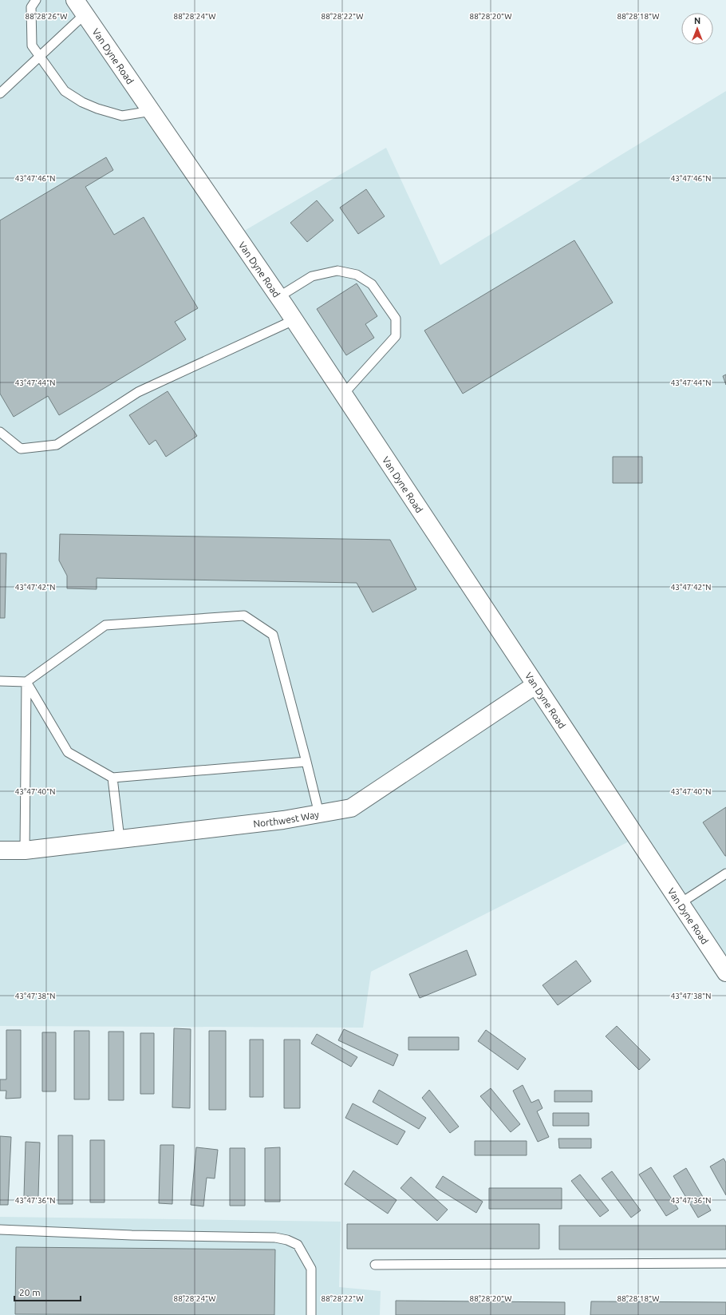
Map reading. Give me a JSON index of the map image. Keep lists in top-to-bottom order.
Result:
{
  "streets": {
    "street": ["Van Dyne Road", "Northwest Way"]
  },
  "crossings": [
    ["Van Dyne Road", "Northwest Way"]
  ],
  "scale_bar": "20 m",
  "north": "top",
  "coordinates": [
    "88°28'26\"W",
    "88°28'24\"W",
    "88°28'22\"W",
    "88°28'20\"W",
    "88°28'18\"W",
    "43°47'46\"N",
    "43°47'44\"N",
    "43°47'42\"N",
    "43°47'40\"N",
    "43°47'38\"N",
    "43°47'36\"N"
  ]
}
